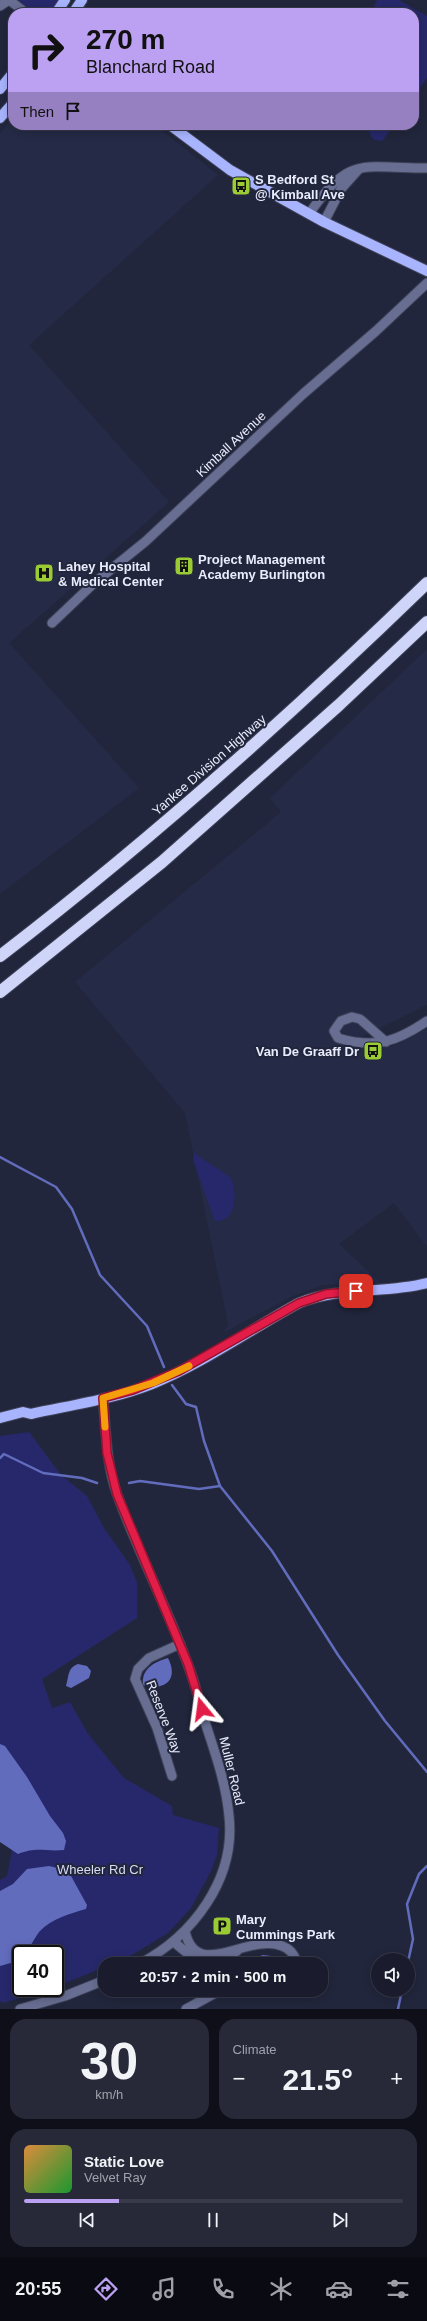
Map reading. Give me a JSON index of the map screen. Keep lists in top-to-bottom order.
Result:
{
  "streets": {
    "highway": ["Yankee Division Highway"],
    "street": ["Kimball Avenue", "Reserve Way", "Muller Road"]
  },
  "crossings": [
    ["Reserve Way", "Muller Road"]
  ],
  "parks": ["Wheeler Rd Cr"],
  "places": {
    "bus stop": ["S Bedford St @ Kimball Ave", "Van De Graaff Dr"],
    "building": ["Project Management Academy Burlington"],
    "hospital": ["Lahey Hospital & Medical Center"],
    "parking": ["Mary Cummings Park"]
  },
  "page": {
    "turn": ["270 m", "Blanchard Road"],
    "then": "Then",
    "limit": "40",
    "trip": "20:57 · 2 min · 500 m",
    "tile": [
      ["30", "km/h"],
      "Climate"
    ],
    "heat": ["−", "21.5°", "+"],
    "song": ["Static Love", "Velvet Ray"],
    "tabs": "20:55"
  }
}
